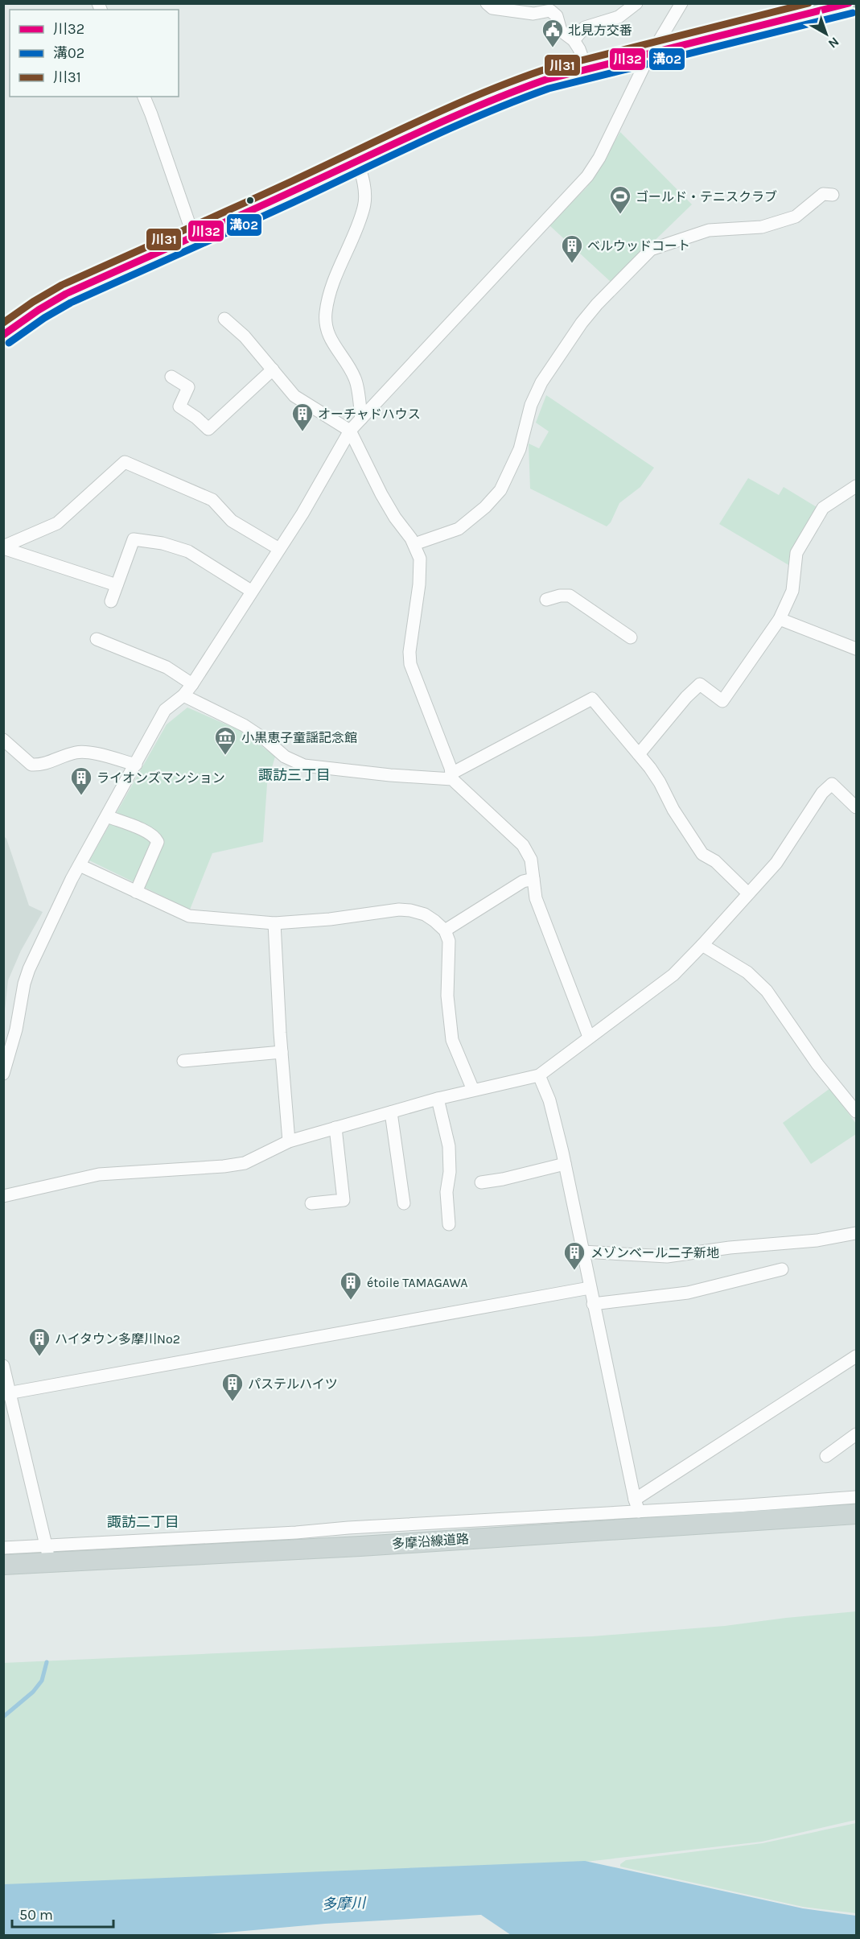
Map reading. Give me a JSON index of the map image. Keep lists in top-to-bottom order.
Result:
{
  "streets": {
    "main road": ["多摩沿線道路"]
  },
  "districts": ["諏訪三丁目", "諏訪二丁目"],
  "water": ["多摩川"],
  "places": {
    "public building": ["北見方交番"],
    "sports": ["ゴールド・テニスクラブ"],
    "building": [
      "ベルウッドコート",
      "オーチャドハウス",
      "ライオンズマンション",
      "メゾンベール二子新地",
      "étoile TAMAGAWA",
      "ハイタウン多摩川No2",
      "パステルハイツ"
    ],
    "museum": ["小黒恵子童謡記念館"]
  },
  "lines": ["transit line 川32", "transit line 川31", "transit line 溝02"],
  "legend": ["川32", "溝02", "川31"],
  "scale_bar": "50 m",
  "north": "bottom right"
}
